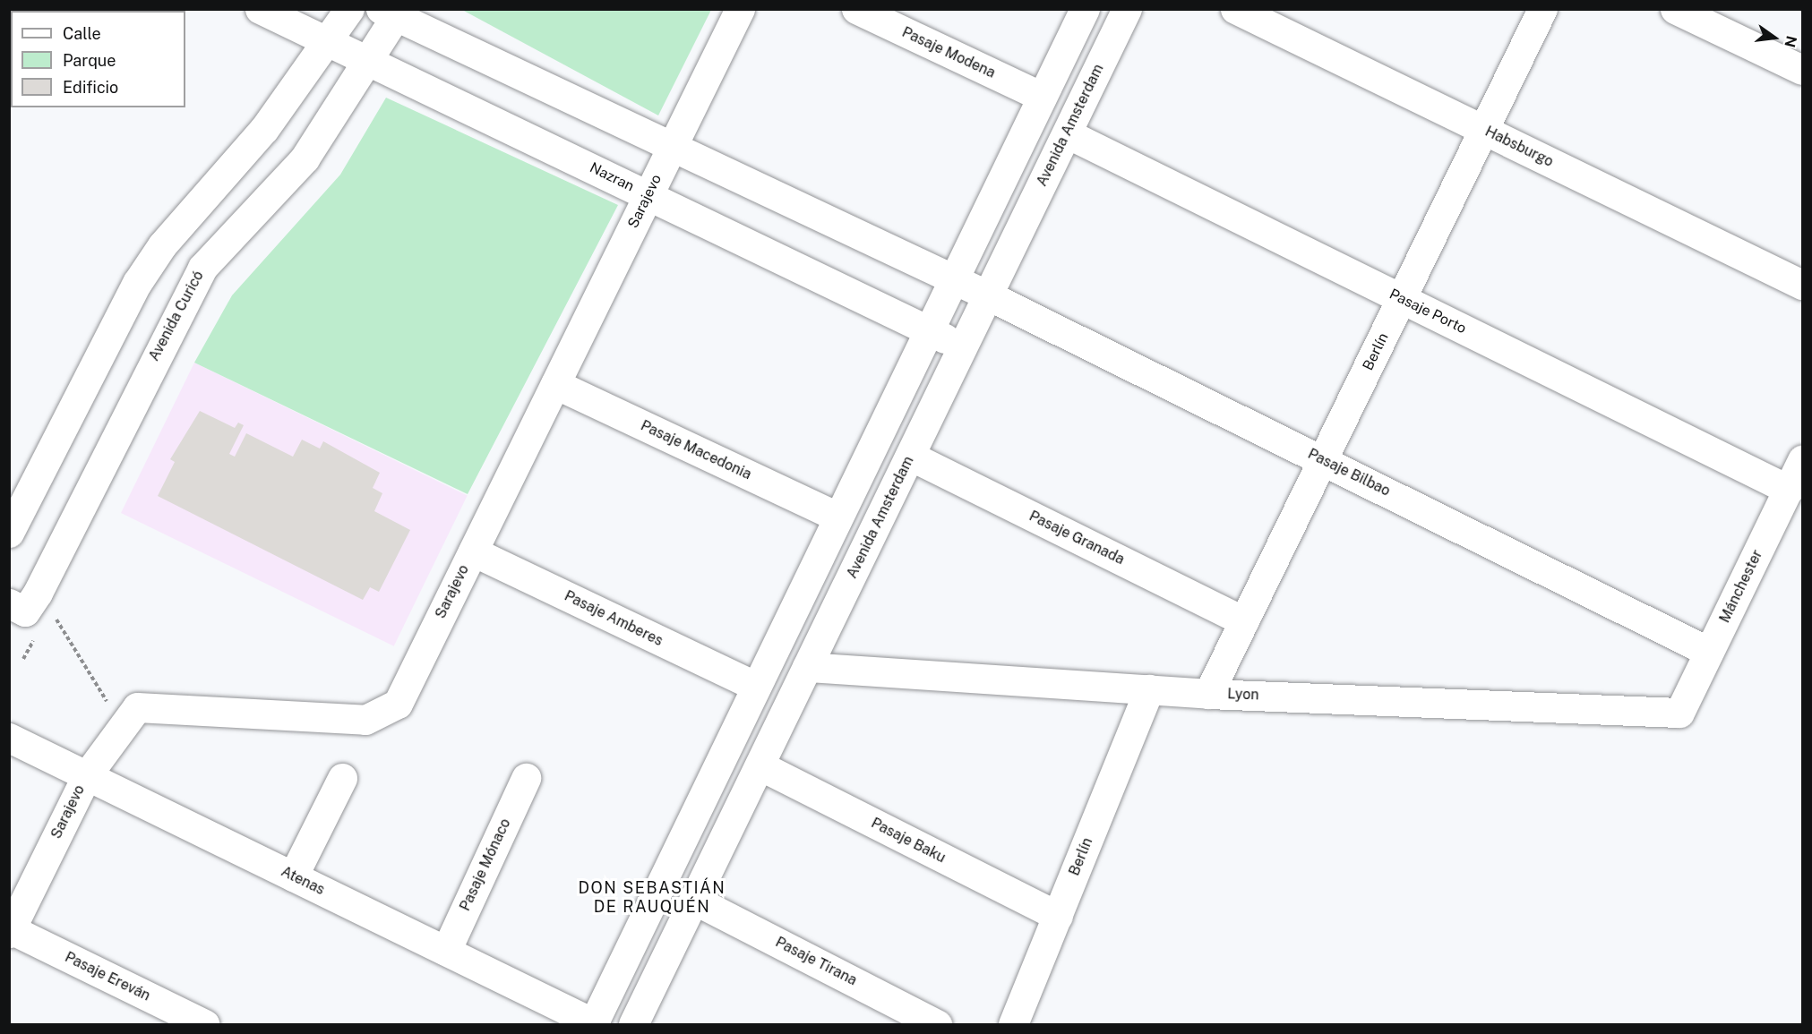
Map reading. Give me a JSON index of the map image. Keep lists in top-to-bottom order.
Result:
{
  "streets": {
    "street": [
      "Pasaje Modena",
      "Avenida Amsterdam",
      "Habsburgo",
      "Nazran",
      "Sarajevo",
      "Pasaje Porto",
      "Avenida Curicó",
      "Berlín",
      "Pasaje Macedonia",
      "Pasaje Bilbao",
      "Pasaje Granada",
      "Mánchester",
      "Pasaje Amberes",
      "Lyon",
      "Pasaje Baku",
      "Pasaje Mónaco",
      "Atenas",
      "Pasaje Tirana",
      "Pasaje Ereván"
    ]
  },
  "crossings": [
    ["Avenida Amsterdam", "Nazran"],
    ["Avenida Amsterdam", "Pasaje Porto"],
    ["Avenida Amsterdam", "Pasaje Bilbao"],
    ["Avenida Amsterdam", "Pasaje Granada"],
    ["Avenida Amsterdam", "Lyon"],
    ["Avenida Amsterdam", "Pasaje Baku"],
    ["Avenida Amsterdam", "Pasaje Tirana"],
    ["Habsburgo", "Berlín"],
    ["Nazran", "Sarajevo"],
    ["Nazran", "Avenida Curicó"],
    ["Sarajevo", "Pasaje Macedonia"],
    ["Sarajevo", "Pasaje Amberes"],
    ["Sarajevo", "Atenas"],
    ["Sarajevo", "Pasaje Ereván"],
    ["Pasaje Porto", "Berlín"],
    ["Pasaje Porto", "Mánchester"],
    ["Berlín", "Pasaje Bilbao"],
    ["Berlín", "Pasaje Granada"],
    ["Berlín", "Lyon"],
    ["Berlín", "Pasaje Baku"],
    ["Pasaje Bilbao", "Mánchester"],
    ["Mánchester", "Lyon"],
    ["Pasaje Mónaco", "Atenas"]
  ],
  "districts": ["DON SEBASTIÁN DE RAUQUÉN"],
  "legend": ["Calle", "Parque", "Edificio"],
  "north": "right"
}
